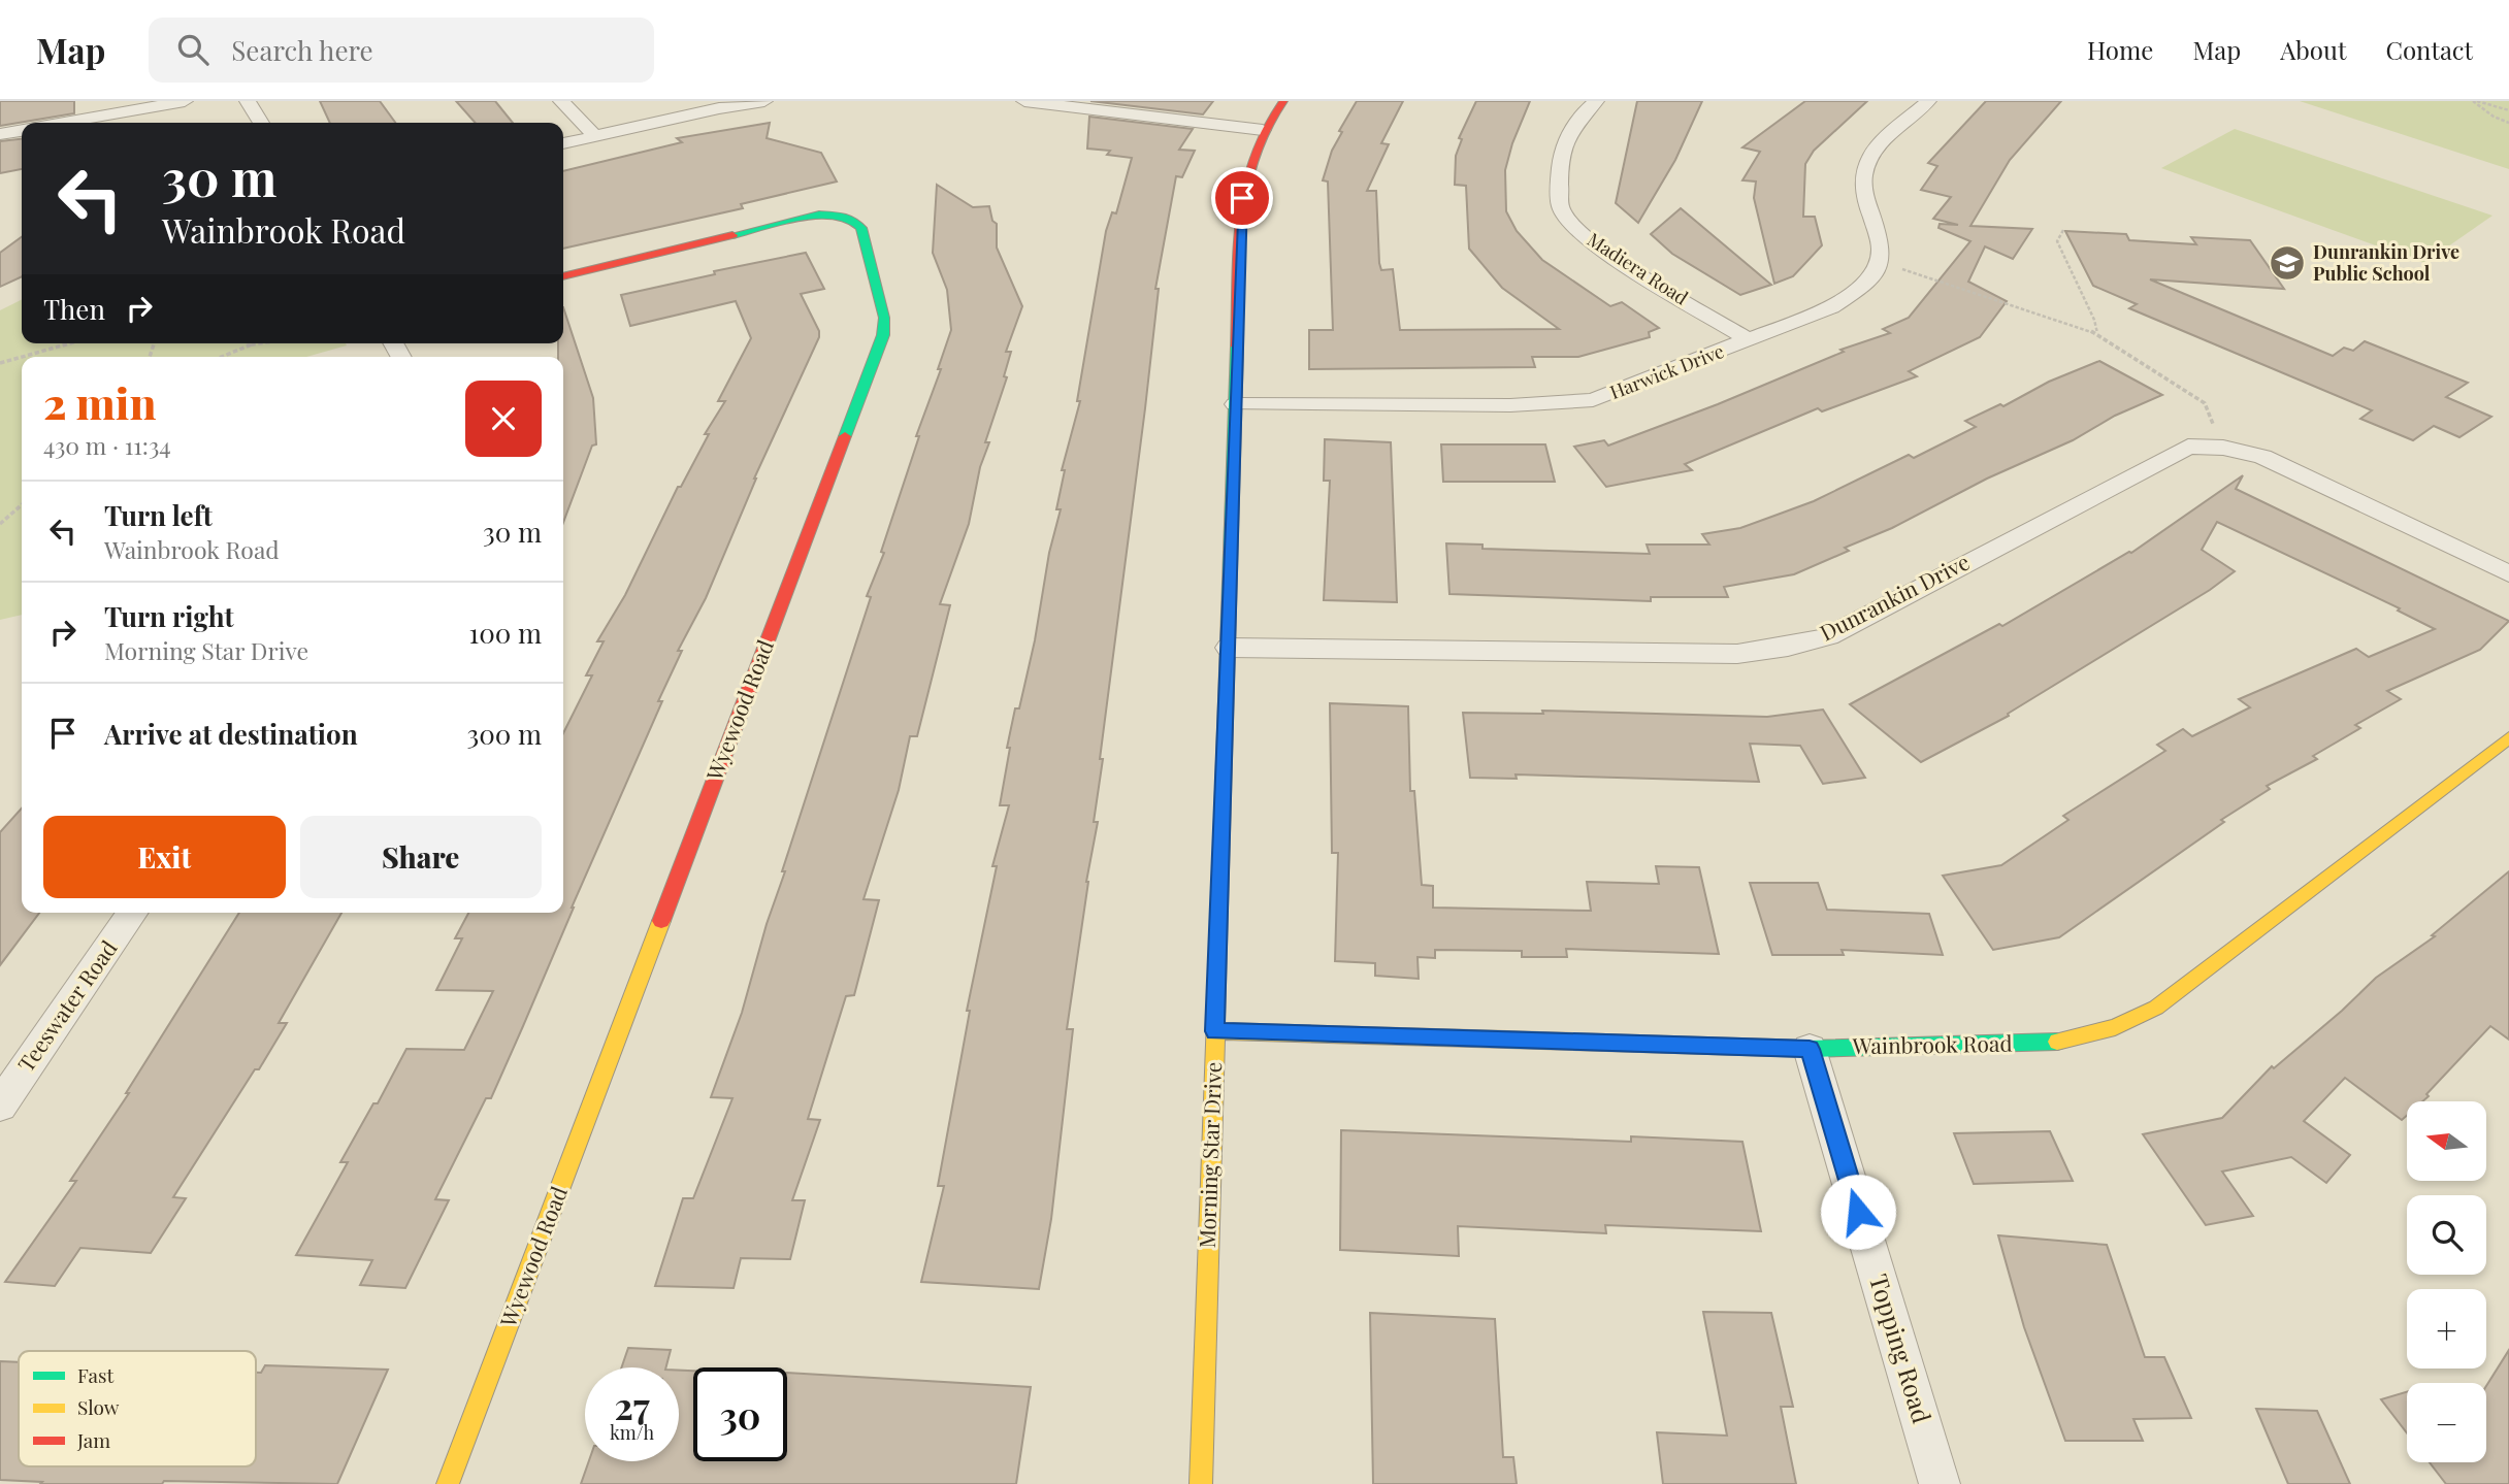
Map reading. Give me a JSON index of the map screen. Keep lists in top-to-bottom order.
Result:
{
  "streets": {
    "street": [
      "Madiera Road",
      "Harwick Drive",
      "Dunrankin Drive",
      "Wyewood Road",
      "Teeswater Road",
      "Wainbrook Road",
      "Morning Star Drive",
      "Topping Road"
    ]
  },
  "crossings": [
    ["Madiera Road", "Harwick Drive"],
    ["Harwick Drive", "Morning Star Drive"],
    ["Dunrankin Drive", "Morning Star Drive"],
    ["Wainbrook Road", "Morning Star Drive"],
    ["Wainbrook Road", "Topping Road"]
  ],
  "places": {
    "school or university": ["Dunrankin Drive Public School"]
  },
  "legend": ["Fast", "Slow", "Jam"],
  "north": "left",
  "page": {
    "header": "Map",
    "search": "Search here",
    "nav": [
      "Home",
      "Map",
      "About",
      "Contact"
    ],
    "turn": ["30 m", "Wainbrook Road"],
    "then": "Then",
    "heading": ["2 min", "430 m · 11:34"],
    "list": [
      {
        "name": "Turn left",
        "note": "Wainbrook Road",
        "value": "30 m"
      },
      {
        "name": "Turn right",
        "note": "Morning Star Drive",
        "value": "100 m"
      },
      {
        "name": "Arrive at destination",
        "value": "300 m"
      }
    ],
    "buttons": ["Exit", "Share"],
    "map_buttons": ["+", "−"],
    "speed": "27 km/h",
    "limit": "30"
  }
}
